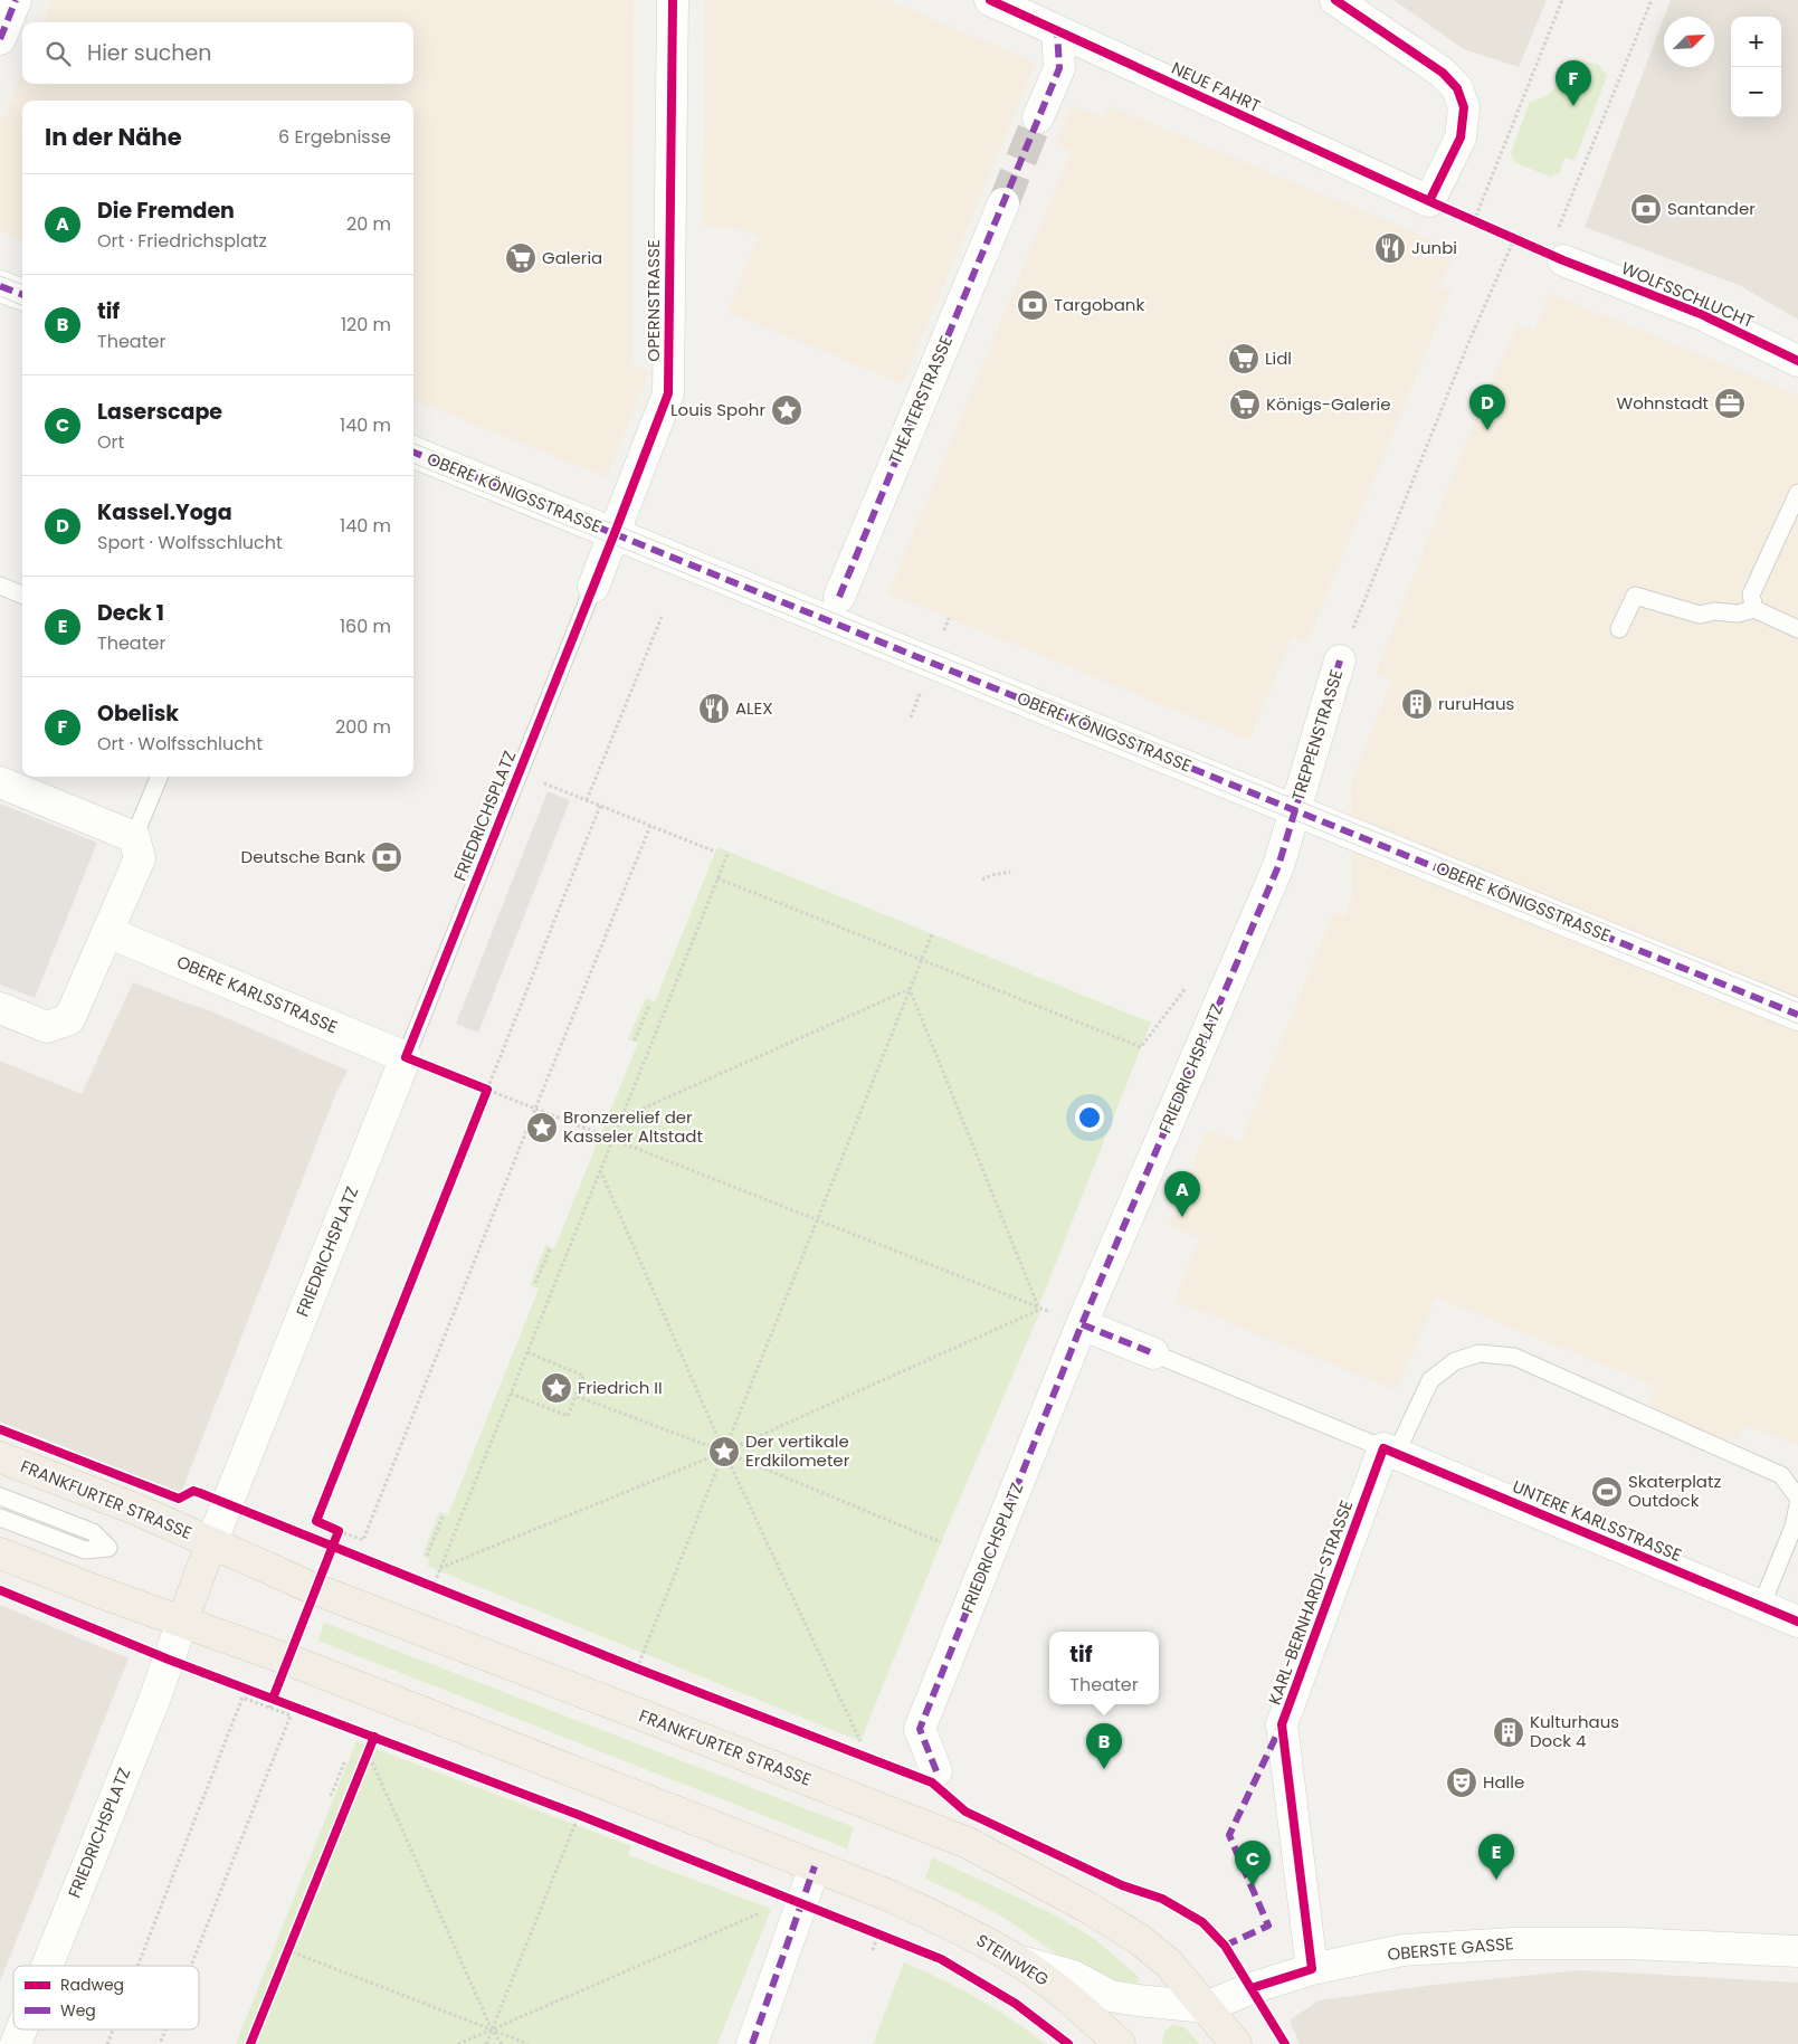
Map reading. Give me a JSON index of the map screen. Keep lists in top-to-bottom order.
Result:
{
  "streets": {
    "main road": ["FRANKFURTER STRASSE", "STEINWEG"],
    "street": [
      "NEUE FAHRT",
      "WOLFSSCHLUCHT",
      "OPERNSTRASSE",
      "THEATERSTRASSE",
      "OBERE KÖNIGSSTRASSE",
      "TREPPENSTRASSE",
      "FRIEDRICHSPLATZ",
      "OBERE KARLSSTRASSE",
      "UNTERE KARLSSTRASSE",
      "KARL-BERNHARDI-STRASSE",
      "OBERSTE GASSE"
    ]
  },
  "crossings": [
    ["OPERNSTRASSE", "OBERE KÖNIGSSTRASSE"],
    ["OPERNSTRASSE", "FRIEDRICHSPLATZ"],
    ["OBERE KÖNIGSSTRASSE", "TREPPENSTRASSE"],
    ["OBERE KÖNIGSSTRASSE", "FRIEDRICHSPLATZ"],
    ["TREPPENSTRASSE", "FRIEDRICHSPLATZ"],
    ["FRIEDRICHSPLATZ", "OBERE KARLSSTRASSE"],
    ["FRIEDRICHSPLATZ", "FRANKFURTER STRASSE"],
    ["FRANKFURTER STRASSE", "OBERSTE GASSE"],
    ["UNTERE KARLSSTRASSE", "KARL-BERNHARDI-STRASSE"],
    ["KARL-BERNHARDI-STRASSE", "OBERSTE GASSE"],
    ["OBERSTE GASSE", "STEINWEG"]
  ],
  "places": {
    "bank": ["Santander", "Targobank", "Deutsche Bank"],
    "restaurant": ["Junbi", "ALEX"],
    "supermarket": ["Galeria", "Lidl", "Königs-Galerie"],
    "office": ["Wohnstadt"],
    "place": [
      "Louis Spohr",
      "Bronzerelief der Kasseler Altstadt",
      "Friedrich II",
      "Der vertikale Erdkilometer"
    ],
    "building": ["ruruHaus", "Kulturhaus Dock 4"],
    "sports": ["Skaterplatz Outdock"],
    "theatre": ["Halle"]
  },
  "legend": ["Radweg", "Weg"],
  "north": "top right",
  "page": {
    "map_buttons": ["+", "−"],
    "search": "Hier suchen",
    "pins": [
      "F",
      "D",
      "A",
      "B",
      "E",
      "C"
    ],
    "heading": ["In der Nähe", "6 Ergebnisse"],
    "list": [
      {
        "mark": "A",
        "name": "Die Fremden",
        "note": "Ort · Friedrichsplatz",
        "value": "20 m"
      },
      {
        "mark": "B",
        "name": "tif",
        "note": "Theater",
        "value": "120 m"
      },
      {
        "mark": "C",
        "name": "Laserscape",
        "note": "Ort",
        "value": "140 m"
      },
      {
        "mark": "D",
        "name": "Kassel.Yoga",
        "note": "Sport · Wolfsschlucht",
        "value": "140 m"
      },
      {
        "mark": "E",
        "name": "Deck 1",
        "note": "Theater",
        "value": "160 m"
      },
      {
        "mark": "F",
        "name": "Obelisk",
        "note": "Ort · Wolfsschlucht",
        "value": "200 m"
      }
    ],
    "popup": ["tif", "Theater"]
  }
}
